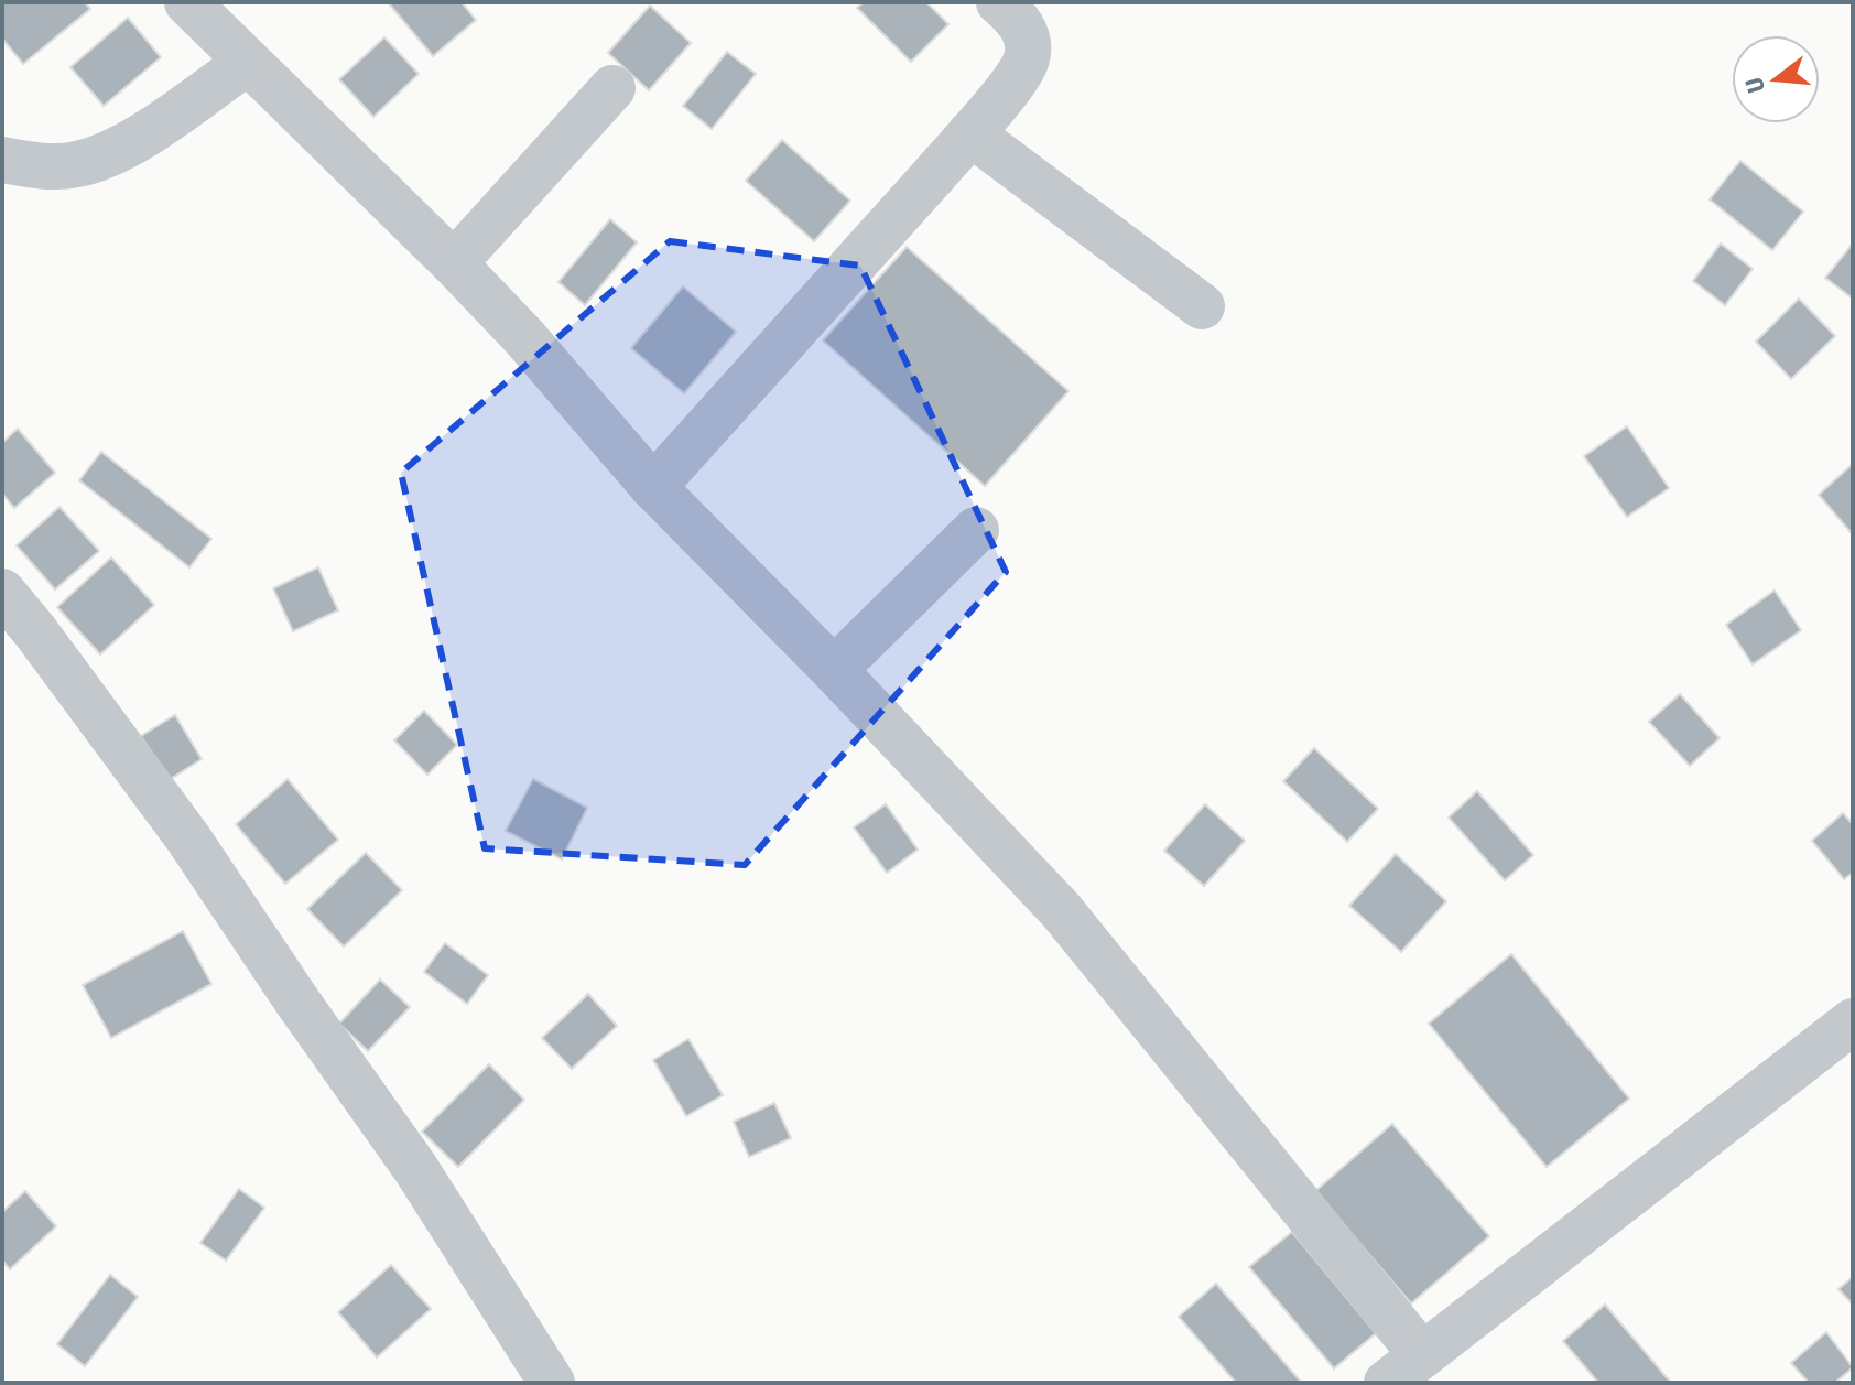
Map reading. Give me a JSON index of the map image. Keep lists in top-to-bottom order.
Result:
{
  "north": "left"
}
